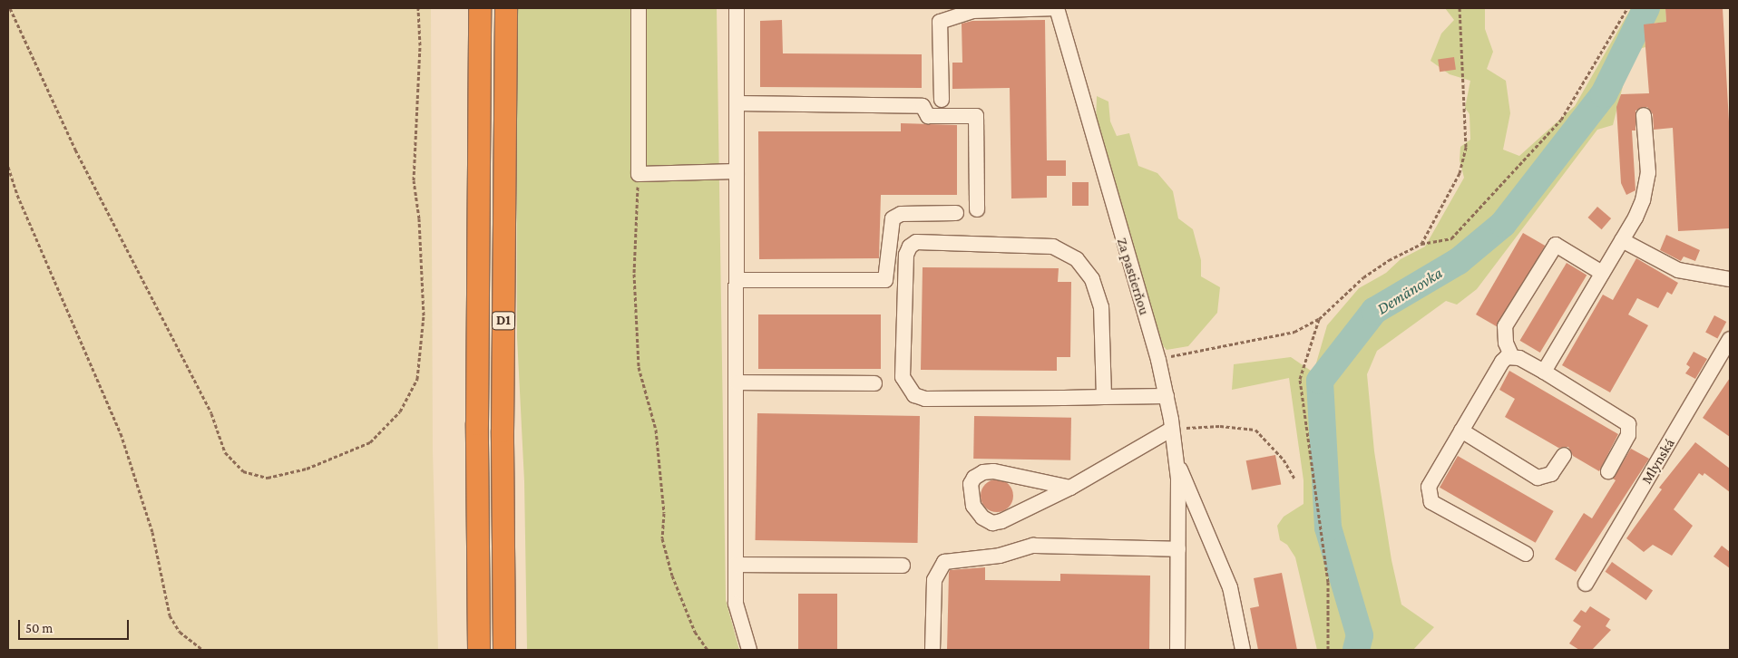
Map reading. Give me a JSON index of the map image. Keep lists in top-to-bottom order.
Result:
{
  "streets": {
    "highway": ["D1"],
    "street": ["Za pastierňou", "Mlynská"]
  },
  "water": ["Demänovka"],
  "scale_bar": "50 m"
}
